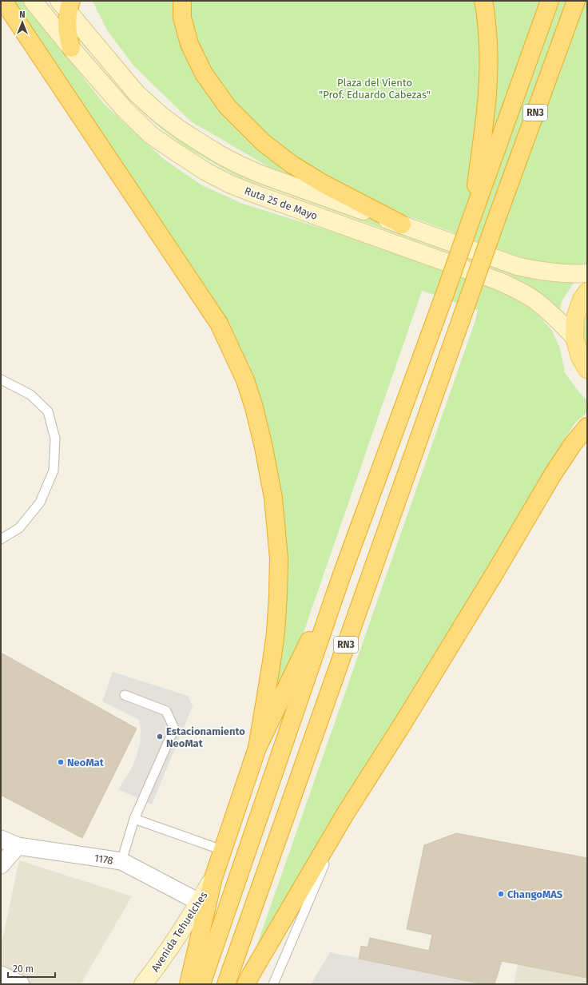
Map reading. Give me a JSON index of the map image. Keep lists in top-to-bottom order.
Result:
{
  "streets": {
    "highway": ["RN3"],
    "main road": ["Ruta 25 de Mayo", "Avenida Tehuelches"],
    "street": ["1178"]
  },
  "crossings": [
    ["1178", "Avenida Tehuelches"]
  ],
  "parks": ["Plaza del Viento \"Prof. Eduardo Cabezas\""],
  "places": ["Estacionamiento NeoMat", "NeoMat", "ChangoMAS"],
  "scale_bar": "20 m",
  "north": "top"
}
